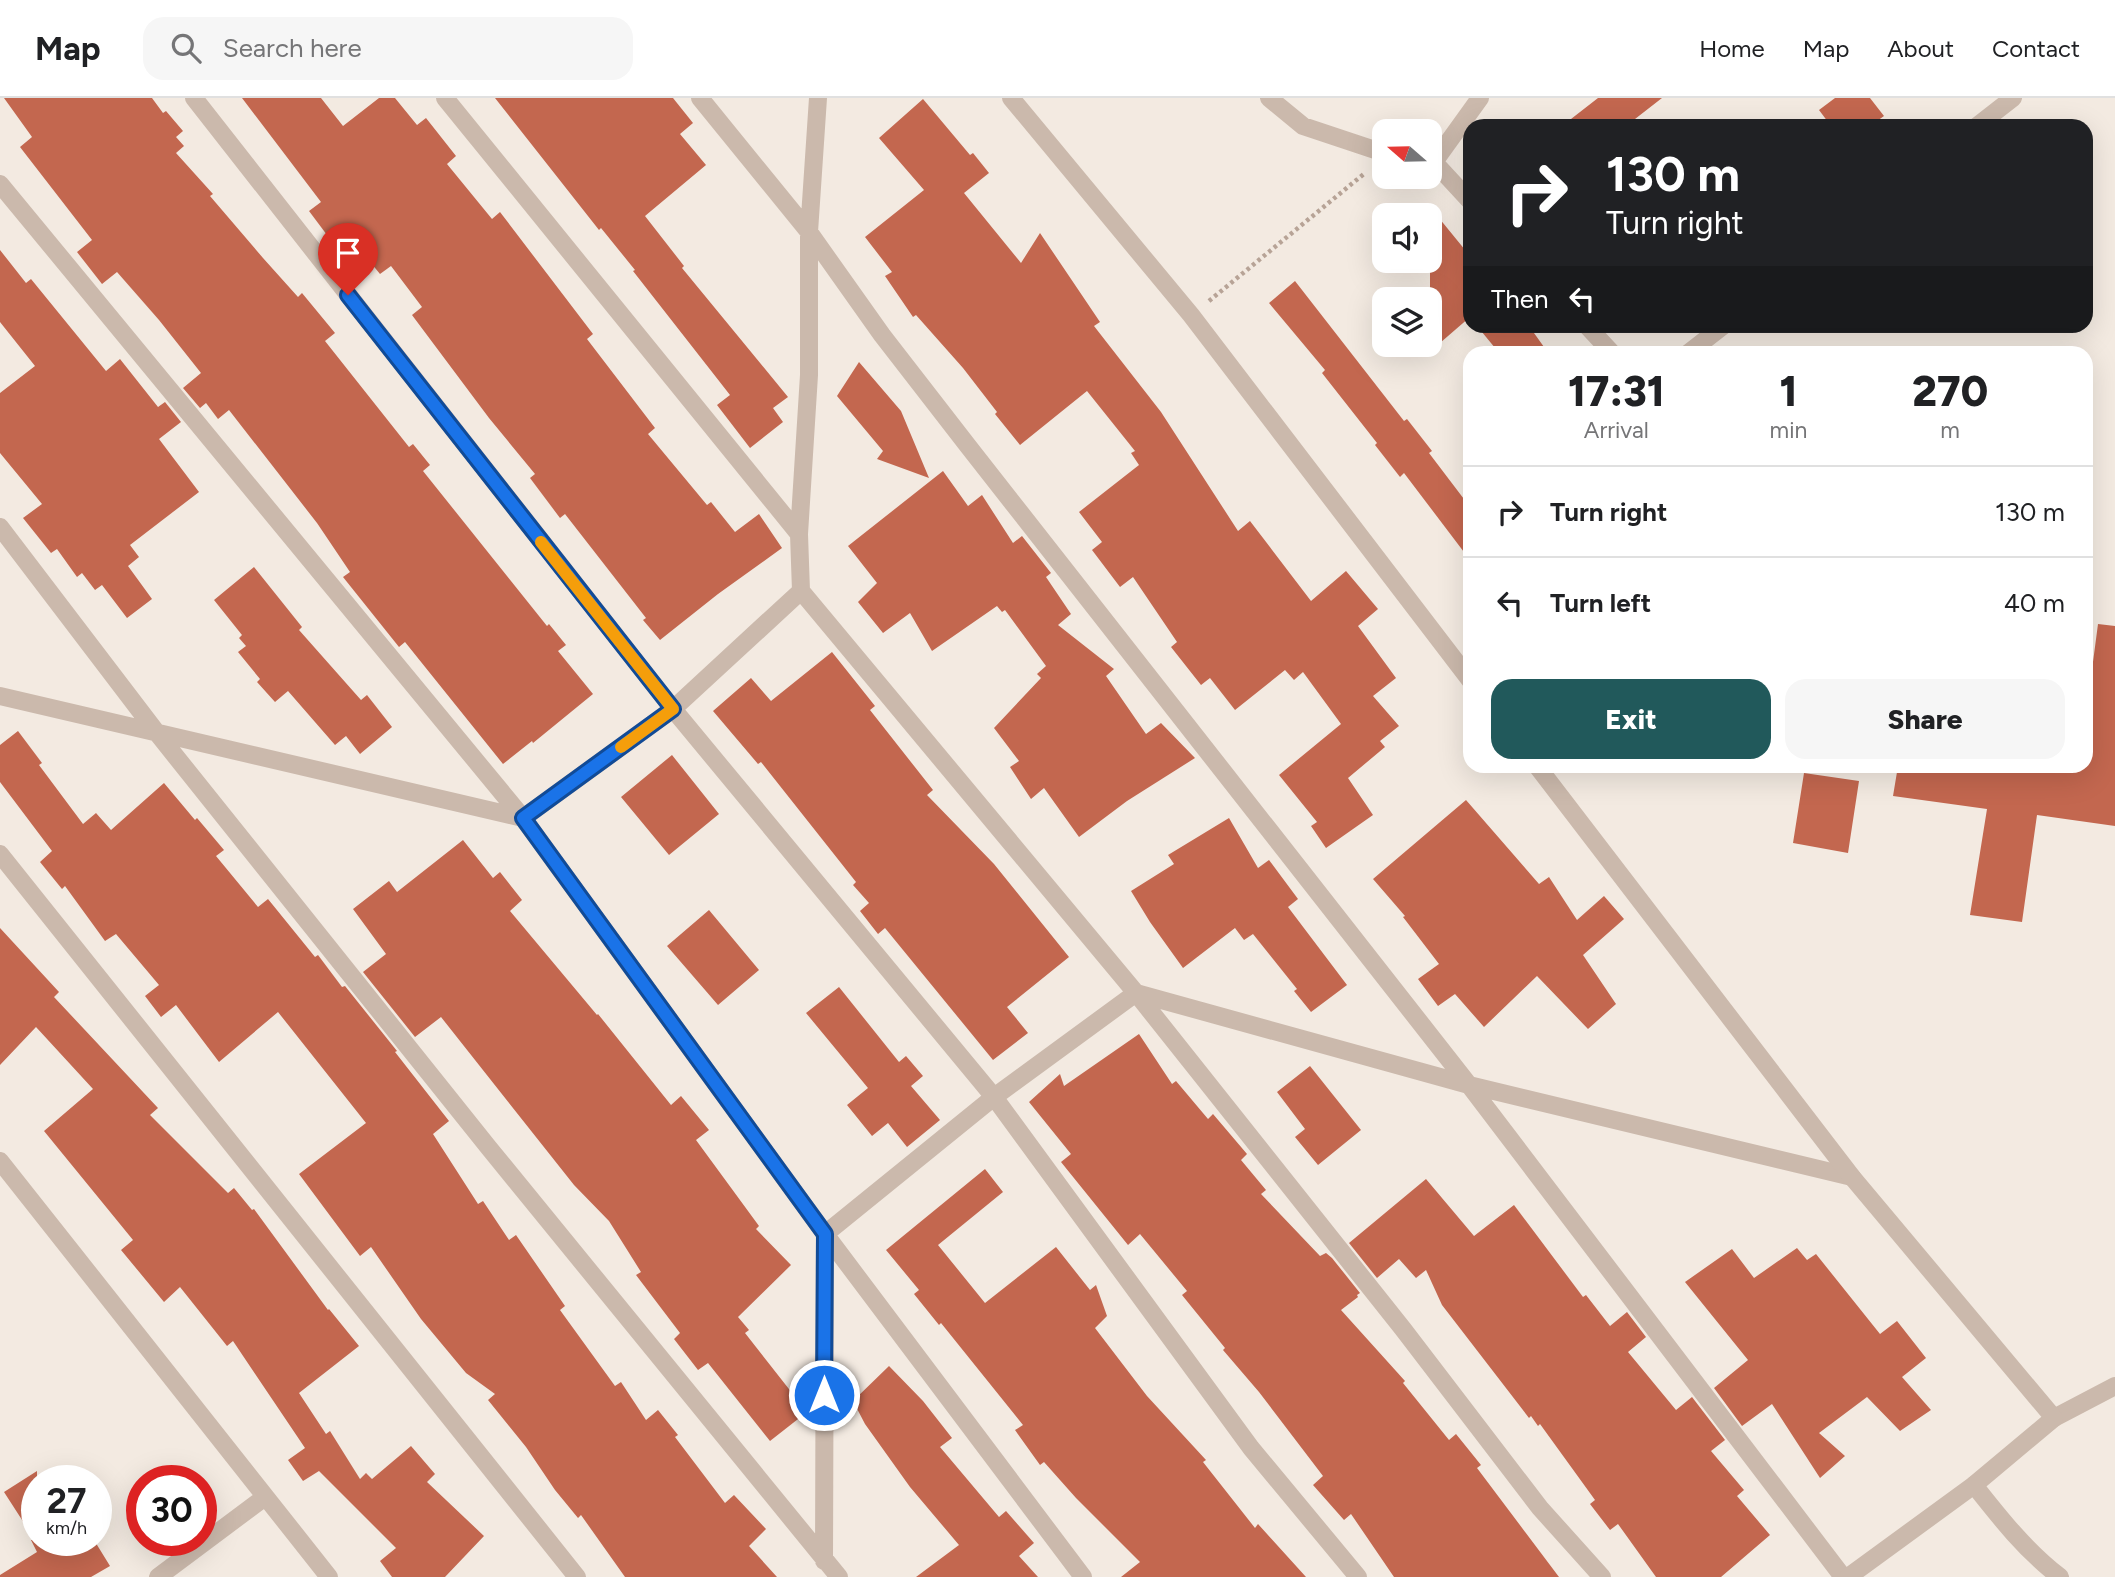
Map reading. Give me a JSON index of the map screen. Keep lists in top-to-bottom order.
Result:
{
  "north": "left",
  "page": {
    "header": "Map",
    "search": "Search here",
    "nav": [
      "Home",
      "Map",
      "About",
      "Contact"
    ],
    "turn": ["130 m", "Turn right"],
    "then": "Then",
    "eta": [
      "17:31",
      "Arrival",
      "1",
      "min",
      "270",
      "m"
    ],
    "list": [
      {
        "name": "Turn right",
        "value": "130 m"
      },
      {
        "name": "Turn left",
        "value": "40 m"
      }
    ],
    "buttons": ["Exit", "Share"],
    "speed": "27 km/h",
    "limit": "30"
  }
}
